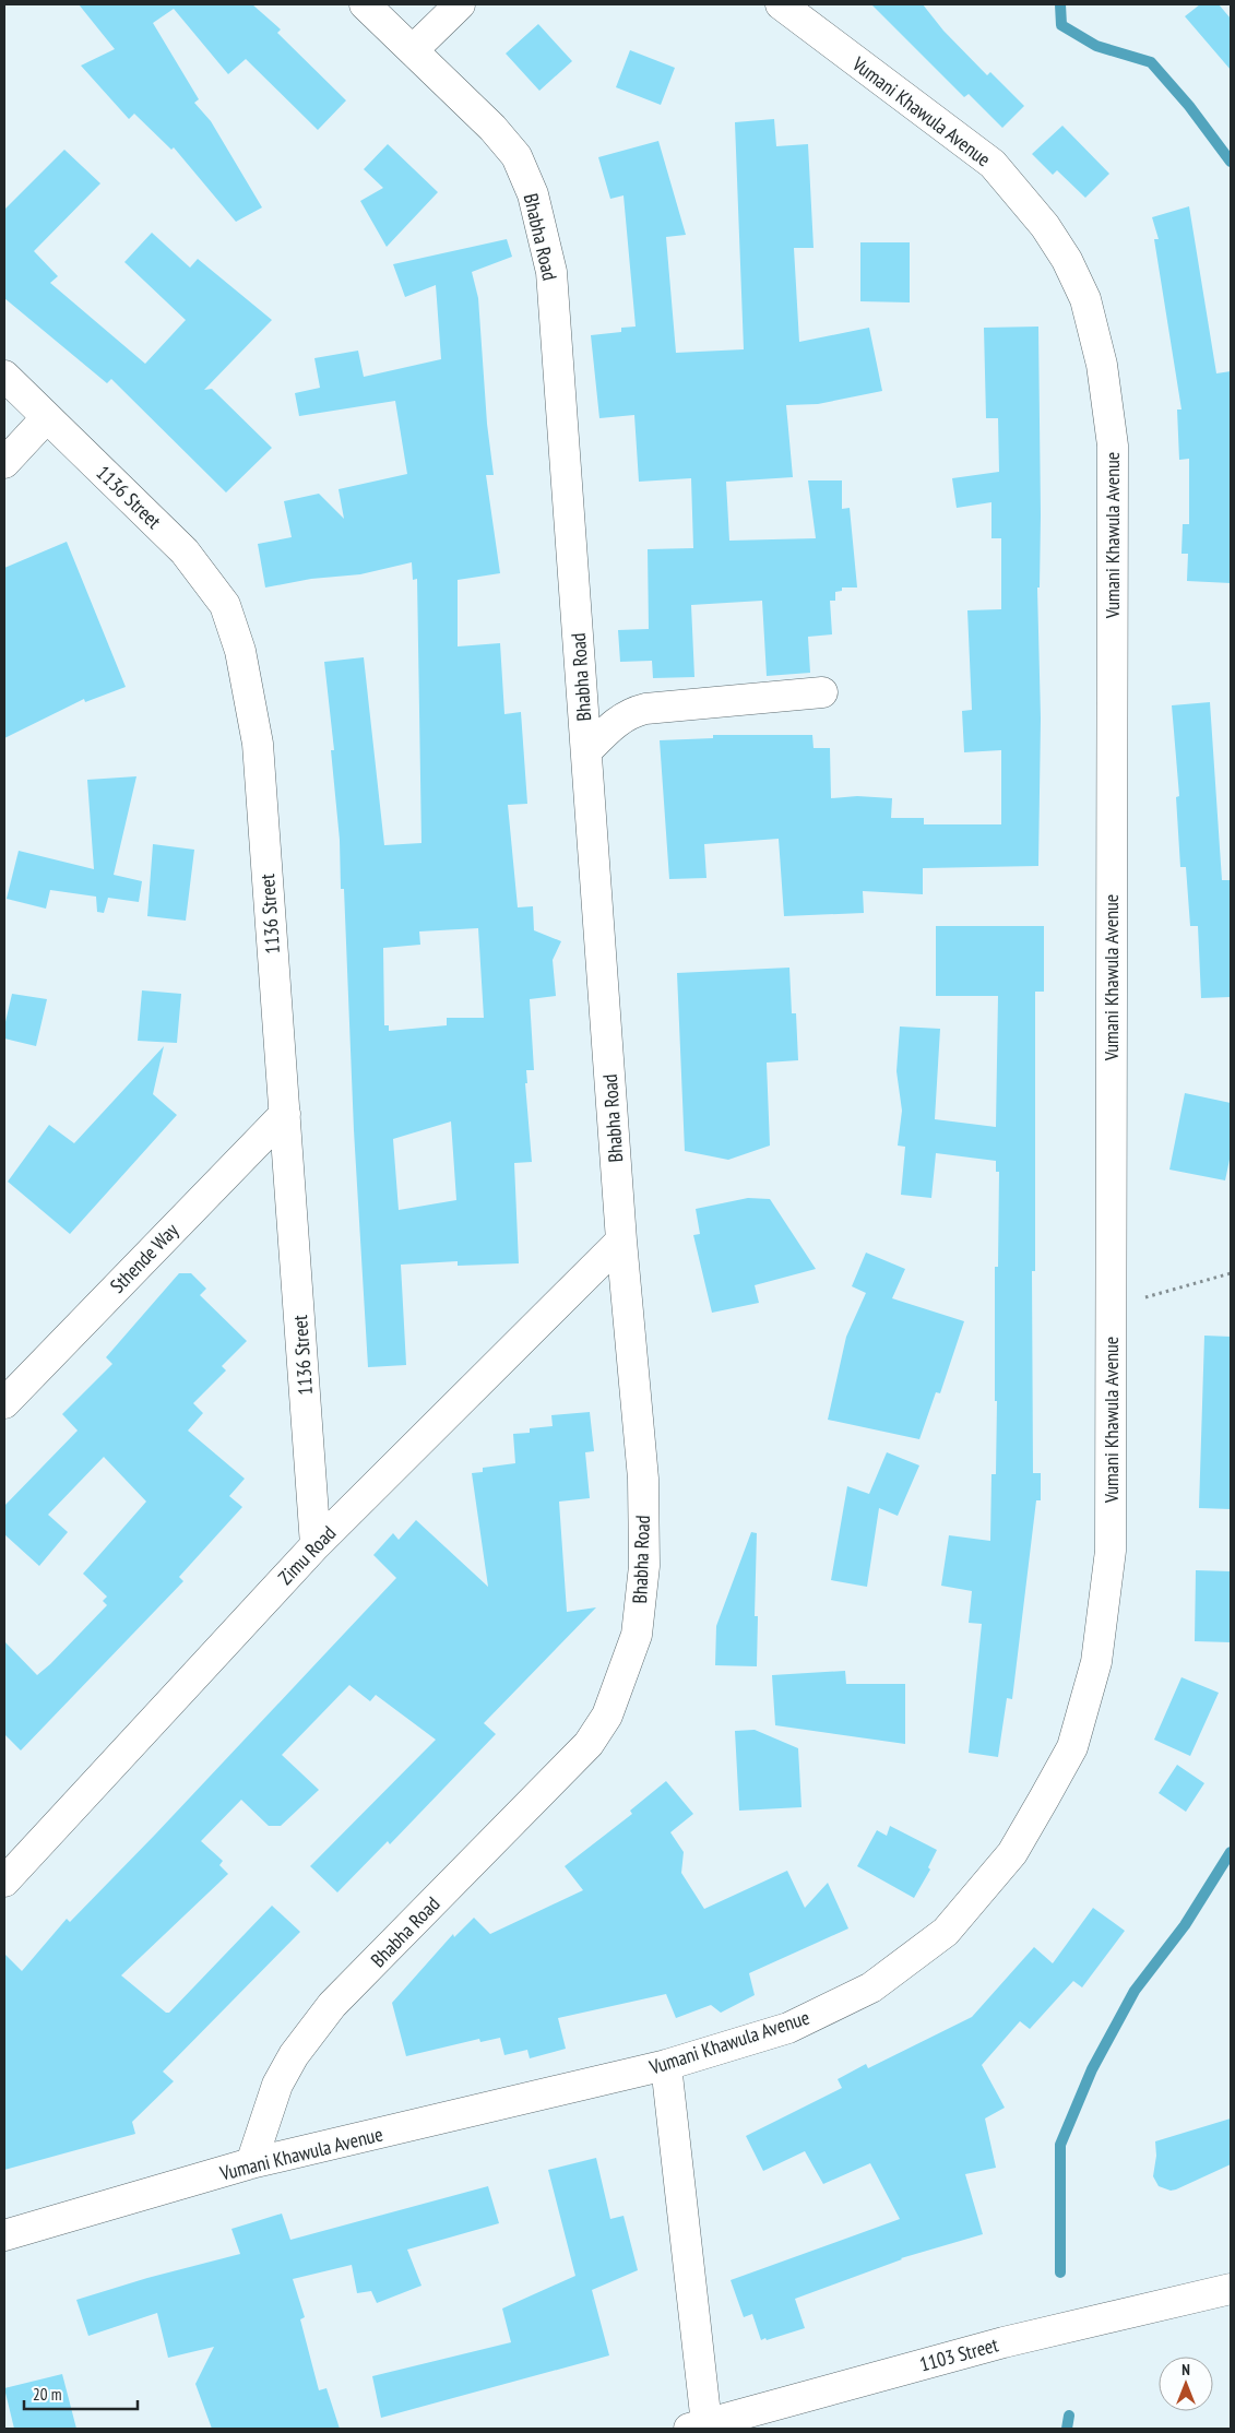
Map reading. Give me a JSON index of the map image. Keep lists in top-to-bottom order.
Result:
{
  "streets": {
    "street": [
      "Vumani Khawula Avenue",
      "Bhabha Road",
      "1136 Street",
      "Sthende Way",
      "Zimu Road",
      "1103 Street"
    ]
  },
  "crossings": [
    ["Vumani Khawula Avenue", "Bhabha Road"],
    ["Bhabha Road", "Zimu Road"],
    ["1136 Street", "Sthende Way"],
    ["1136 Street", "Zimu Road"]
  ],
  "scale_bar": "20 m",
  "north": "top"
}
